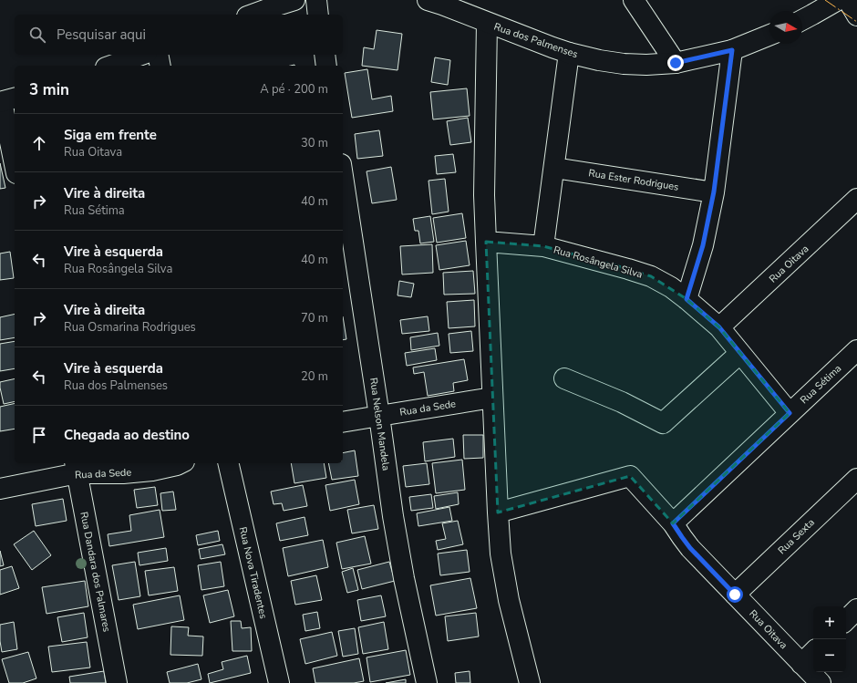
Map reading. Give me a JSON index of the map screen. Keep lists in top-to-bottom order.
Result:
{
  "streets": {
    "street": [
      "Rua dos Palmenses",
      "Rua Ester Rodrigues",
      "Rua Rosângela Silva",
      "Rua Oitava",
      "Rua Sétima",
      "Rua da Sede",
      "Rua Nelson Mandela",
      "Rua Sexta",
      "Rua Dandara dos Palmares",
      "Rua Nova Tiradentes"
    ]
  },
  "crossings": [
    ["Rua dos Palmenses", "Rua Rosângela Silva"],
    ["Rua Ester Rodrigues", "Rua Rosângela Silva"],
    ["Rua Rosângela Silva", "Rua Oitava"],
    ["Rua Rosângela Silva", "Rua Sétima"],
    ["Rua Oitava", "Rua Sétima"],
    ["Rua Oitava", "Rua Sexta"],
    ["Rua da Sede", "Rua Nelson Mandela"],
    ["Rua da Sede", "Rua Dandara dos Palmares"]
  ],
  "north": "right",
  "page": {
    "search": "Pesquisar aqui",
    "heading": ["3 min", "A pé · 200 m"],
    "list": [
      ["Siga em frente", "Rua Oitava", "30 m"],
      ["Vire à direita", "Rua Sétima", "40 m"],
      ["Vire à esquerda", "Rua Rosângela Silva", "40 m"],
      ["Vire à direita", "Rua Osmarina Rodrigues", "70 m"],
      ["Vire à esquerda", "Rua dos Palmenses", "20 m"],
      "Chegada ao destino"
    ],
    "map_buttons": ["+", "−"]
  }
}
